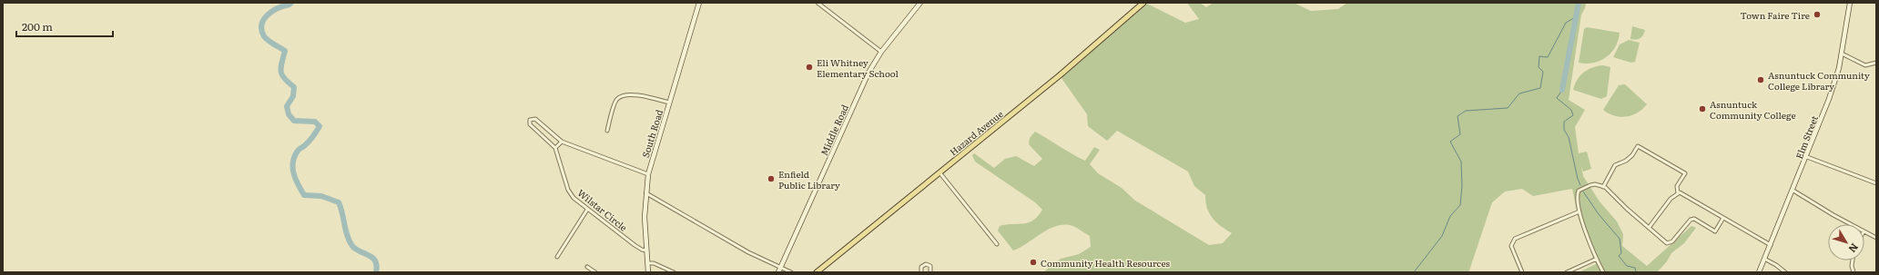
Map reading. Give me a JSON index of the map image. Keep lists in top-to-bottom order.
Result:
{
  "streets": {
    "main road": [
      "Middle Road",
      "Hazard Avenue",
      "South Road",
      "Elm Street"
    ],
    "street": ["Wilstar Circle"]
  },
  "crossings": [
    ["South Road", "Wilstar Circle"]
  ],
  "places": [
    "Town Faire Tire",
    "Eli Whitney Elementary School",
    "Asnuntuck Community College Library",
    "Asnuntuck Community College",
    "Enfield Public Library",
    "Community Health Resources"
  ],
  "scale_bar": "200 m",
  "north": "bottom right"
}
